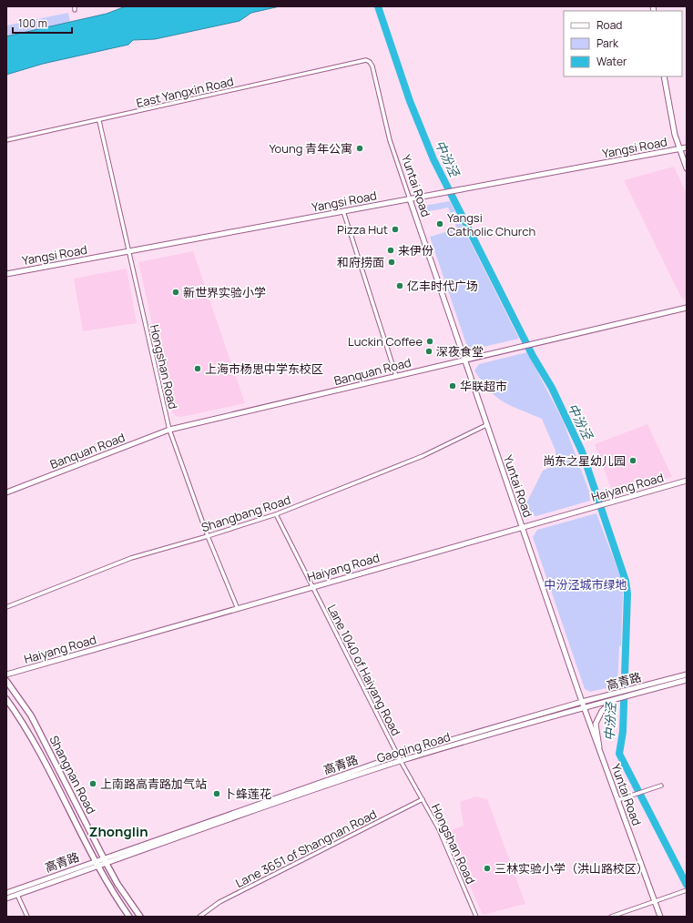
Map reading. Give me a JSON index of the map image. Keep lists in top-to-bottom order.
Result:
{
  "streets": {
    "main road": ["Shangnan Road"],
    "street": [
      "East Yangxin Road",
      "Yangsi Road",
      "Yuntai Road",
      "Hongshan Road",
      "Banquan Road",
      "Haiyang Road",
      "Shangbang Road",
      "Lane 1040 of Haiyang Road",
      "高青路",
      "Gaoqing Road",
      "Lane 3651 of Shangnan Road"
    ]
  },
  "crossings": [
    ["East Yangxin Road", "Yuntai Road"],
    ["East Yangxin Road", "Hongshan Road"],
    ["Yangsi Road", "Yuntai Road"],
    ["Yangsi Road", "Hongshan Road"],
    ["Yuntai Road", "Banquan Road"],
    ["Yuntai Road", "Haiyang Road"],
    ["Yuntai Road", "Shangbang Road"],
    ["Yuntai Road", "高青路"],
    ["Yuntai Road", "Gaoqing Road"],
    ["Hongshan Road", "Banquan Road"],
    ["Hongshan Road", "Haiyang Road"],
    ["Hongshan Road", "Shangbang Road"],
    ["Hongshan Road", "Lane 1040 of Haiyang Road"],
    ["Hongshan Road", "Gaoqing Road"],
    ["Hongshan Road", "Lane 3651 of Shangnan Road"],
    ["Haiyang Road", "Lane 1040 of Haiyang Road"],
    ["Shangbang Road", "Lane 1040 of Haiyang Road"],
    ["Lane 1040 of Haiyang Road", "高青路"],
    ["Lane 1040 of Haiyang Road", "Gaoqing Road"],
    ["高青路", "Gaoqing Road"],
    ["高青路", "Shangnan Road"],
    ["Gaoqing Road", "Shangnan Road"]
  ],
  "districts": ["Zhonglin"],
  "water": ["中汾泾"],
  "parks": ["中汾泾城市绿地"],
  "places": [
    "Young 青年公寓",
    "Yangsi Catholic Church",
    "Pizza Hut",
    "来伊份",
    "和府捞面",
    "亿丰时代广场",
    "新世界实验小学",
    "Luckin Coffee",
    "深夜食堂",
    "上海市杨思中学东校区",
    "华联超市",
    "尚东之星幼儿园",
    "上南路高青路加气站",
    "卜蜂莲花",
    "三林实验小学（洪山路校区）"
  ],
  "legend": ["Road", "Park", "Water"],
  "scale_bar": "100 m"
}
